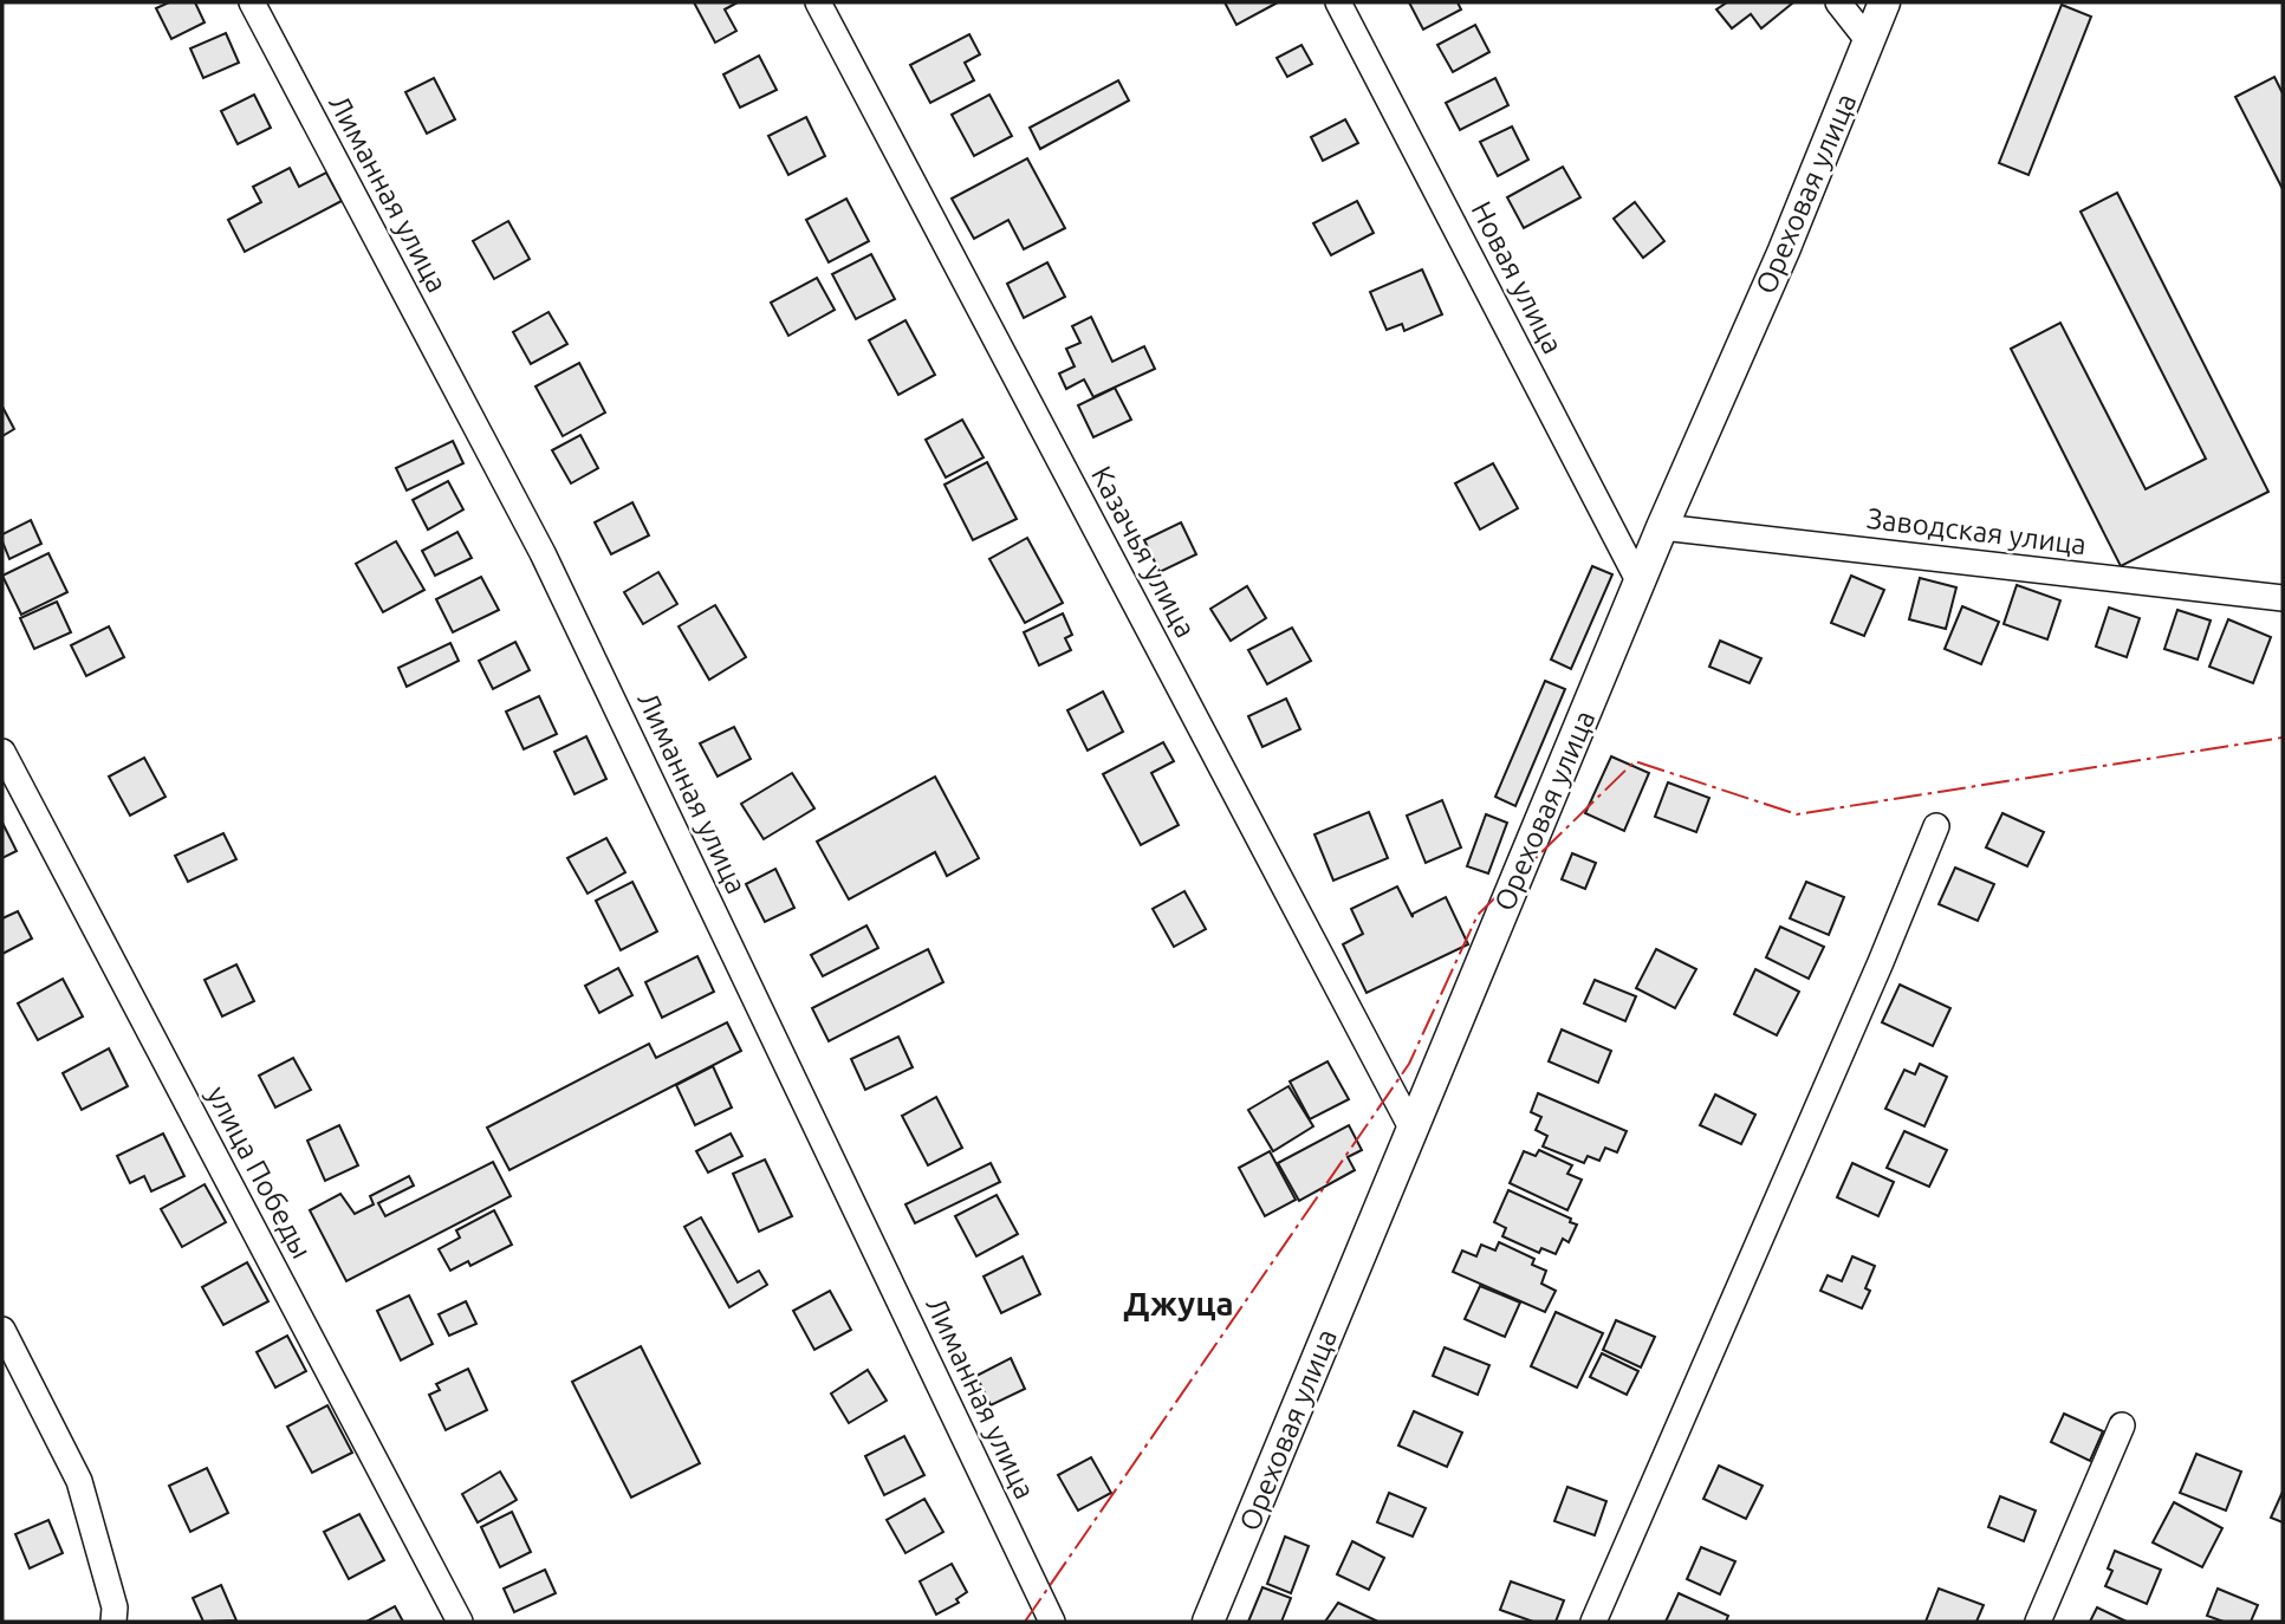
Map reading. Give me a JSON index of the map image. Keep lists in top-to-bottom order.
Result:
{
  "streets": {
    "main road": ["Ореховая улица"],
    "street": [
      "Лиманная улица",
      "Новая улица",
      "Заводская улица",
      "Казачья улица",
      "улица Победы"
    ]
  },
  "crossings": [
    ["Ореховая улица", "Новая улица"],
    ["Ореховая улица", "Заводская улица"],
    ["Ореховая улица", "Казачья улица"]
  ],
  "districts": ["Джуца"]
}
